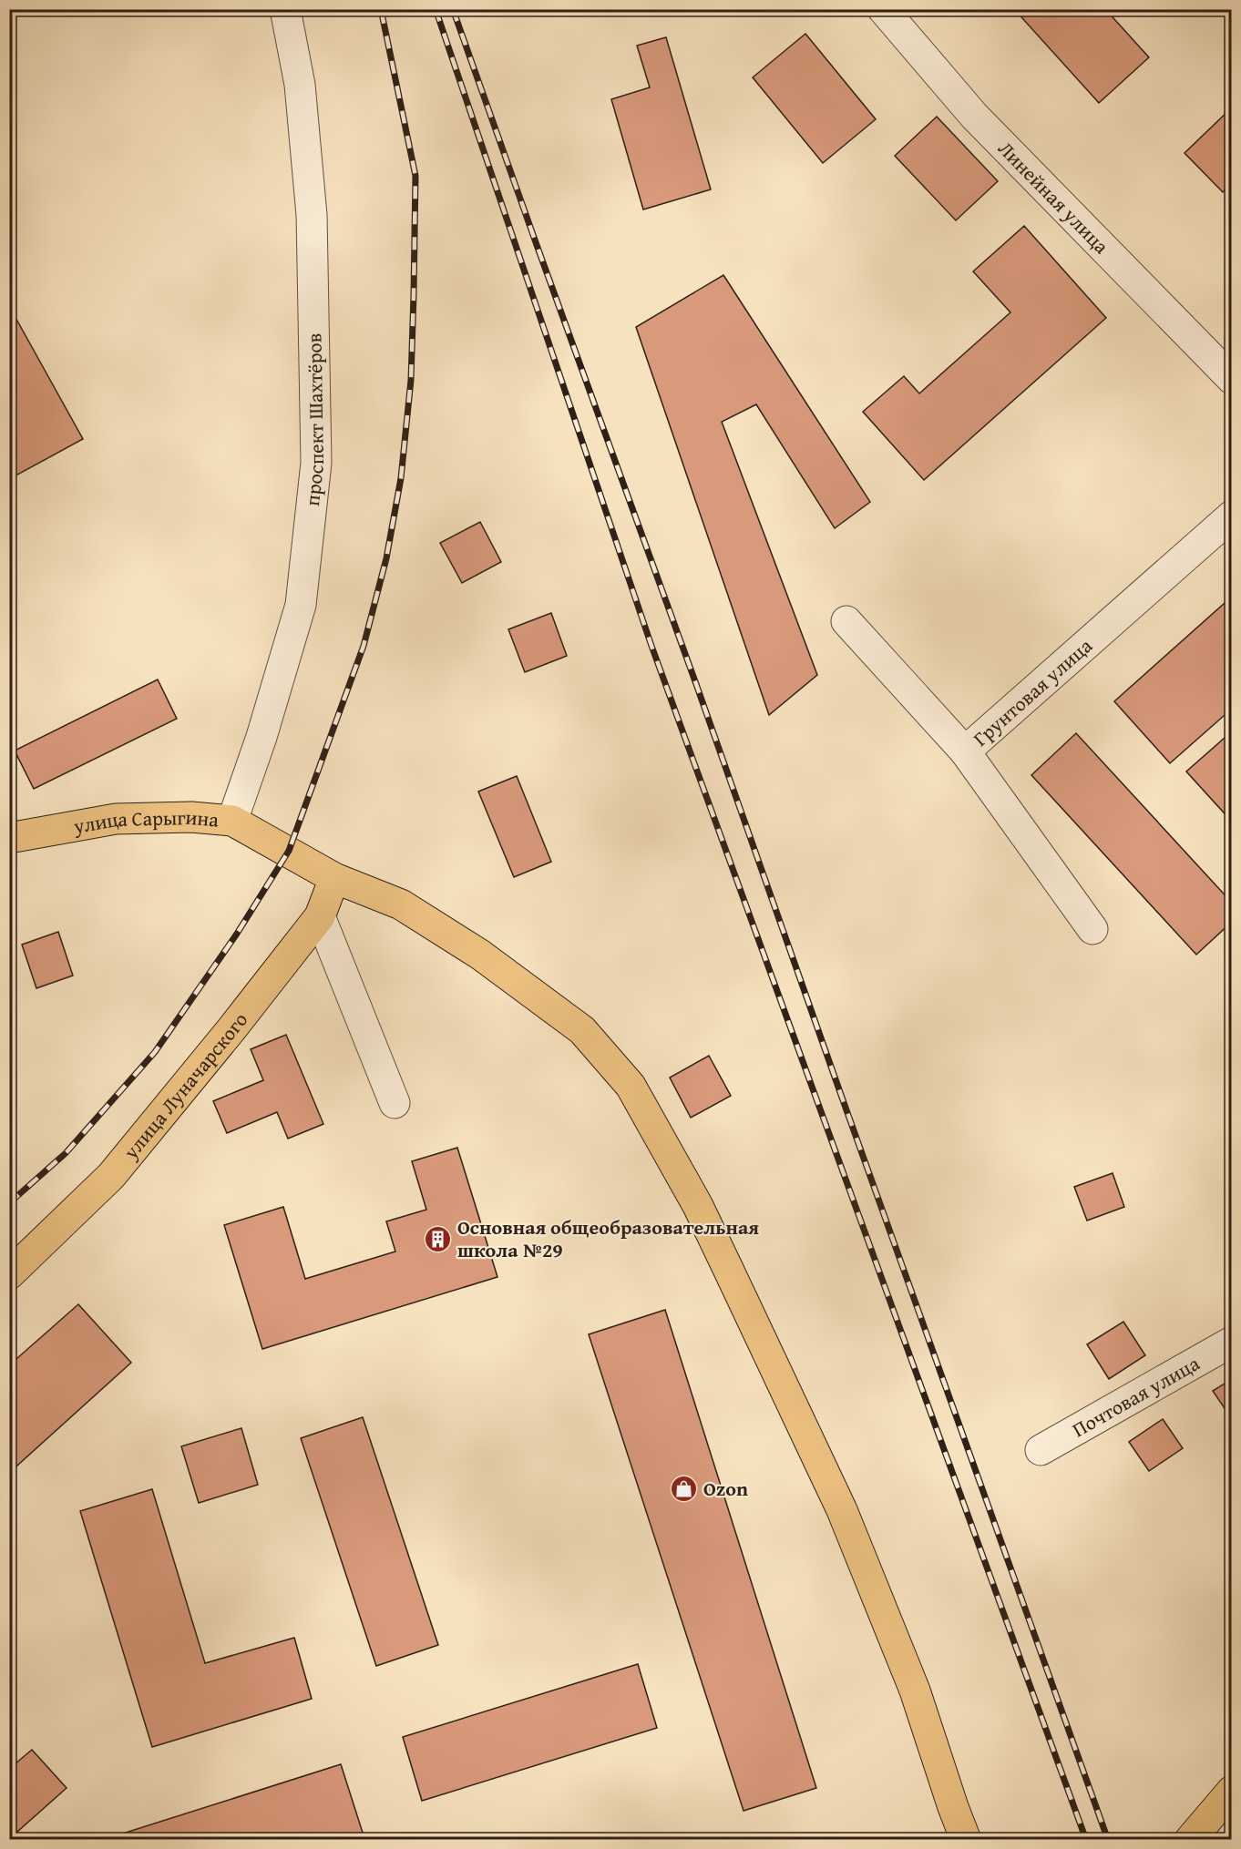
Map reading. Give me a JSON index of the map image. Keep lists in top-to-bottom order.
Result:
{
  "streets": {
    "main road": ["улица Сарыгина", "улица Луначарского"],
    "street": [
      "Линейная улица",
      "проспект Шахтёров",
      "Грунтовая улица",
      "Почтовая улица"
    ]
  },
  "crossings": [
    ["проспект Шахтёров", "улица Сарыгина"],
    ["улица Сарыгина", "улица Луначарского"]
  ],
  "places": {
    "building": ["Основная общеобразовательная школа №29"],
    "shop": ["Ozon"]
  }
}
